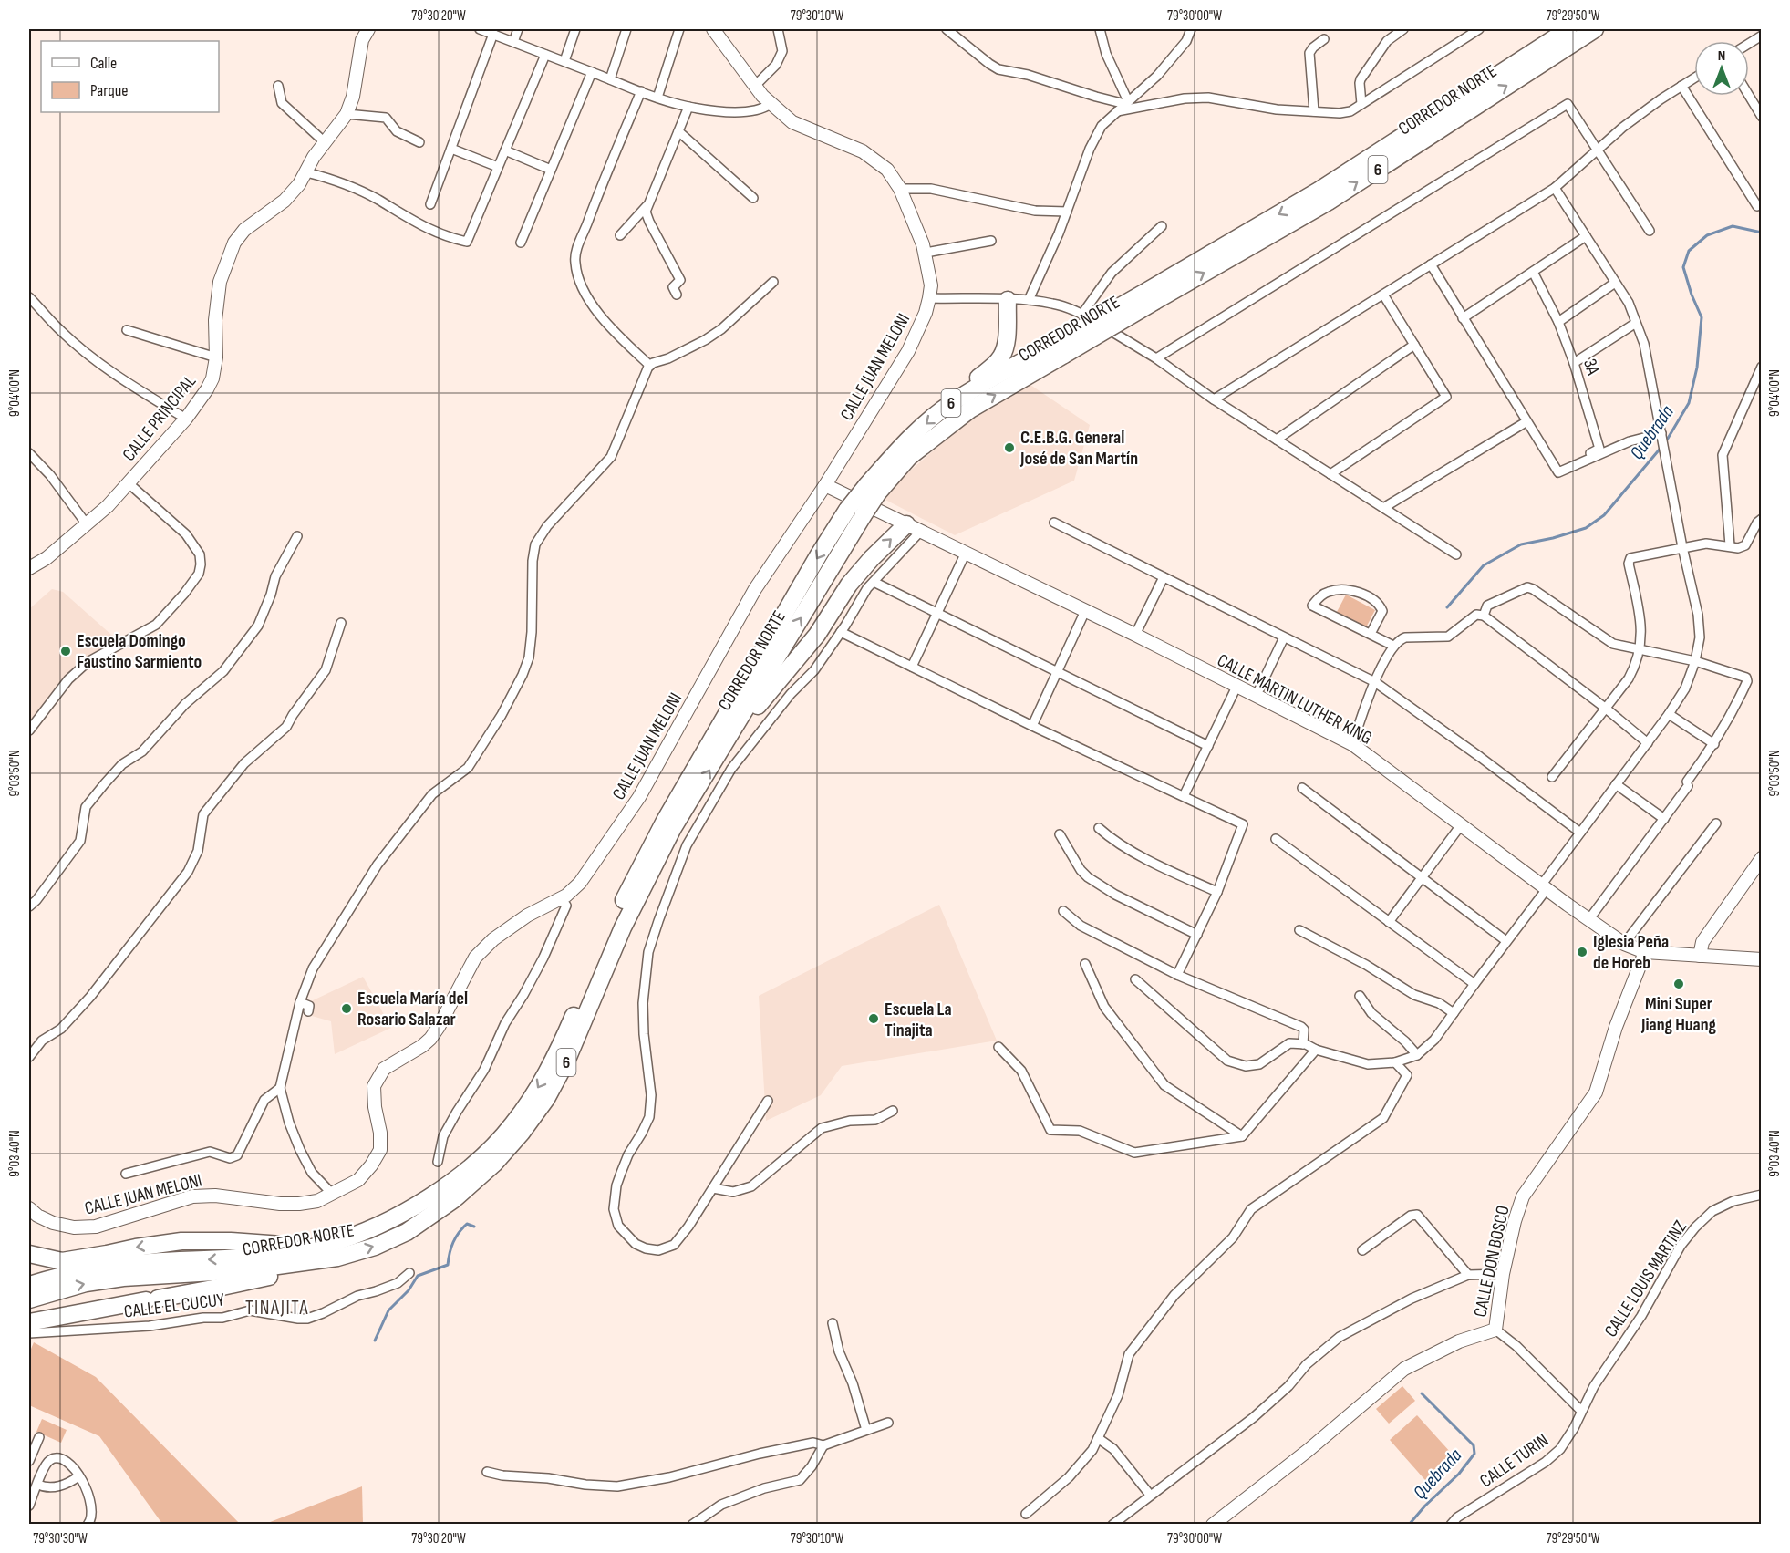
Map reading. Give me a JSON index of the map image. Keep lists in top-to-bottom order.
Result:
{
  "streets": {
    "highway": ["CORREDOR NORTE", "6"],
    "street": [
      "CALLE JUAN MELONI",
      "3A",
      "CALLE PRINCIPAL",
      "CALLE MARTIN LUTHER KING",
      "CALLE DON BOSCO",
      "CALLE LOUIS MARTINZ",
      "CALLE EL CUCUY",
      "CALLE TURIN"
    ]
  },
  "crossings": [
    ["CALLE JUAN MELONI", "CALLE MARTIN LUTHER KING"],
    ["CALLE MARTIN LUTHER KING", "CALLE DON BOSCO"],
    ["CALLE LOUIS MARTINZ", "CALLE TURIN"]
  ],
  "districts": ["TINAJITA"],
  "water": ["Quebrada"],
  "places": [
    "C.E.B.G. General José de San Martín",
    "Escuela Domingo Faustino Sarmiento",
    "Iglesia Peña de Horeb",
    "Mini Super Jiang Huang",
    "Escuela María del Rosario Salazar",
    "Escuela La Tinajita"
  ],
  "legend": ["Calle", "Parque"],
  "north": "top",
  "coordinates": [
    "79°30'20\"W",
    "79°30'10\"W",
    "79°30'00\"W",
    "79°29'50\"W",
    "9°04'00\"N",
    "9°03'50\"N",
    "9°03'40\"N",
    "79°30'30\"W"
  ]
}
